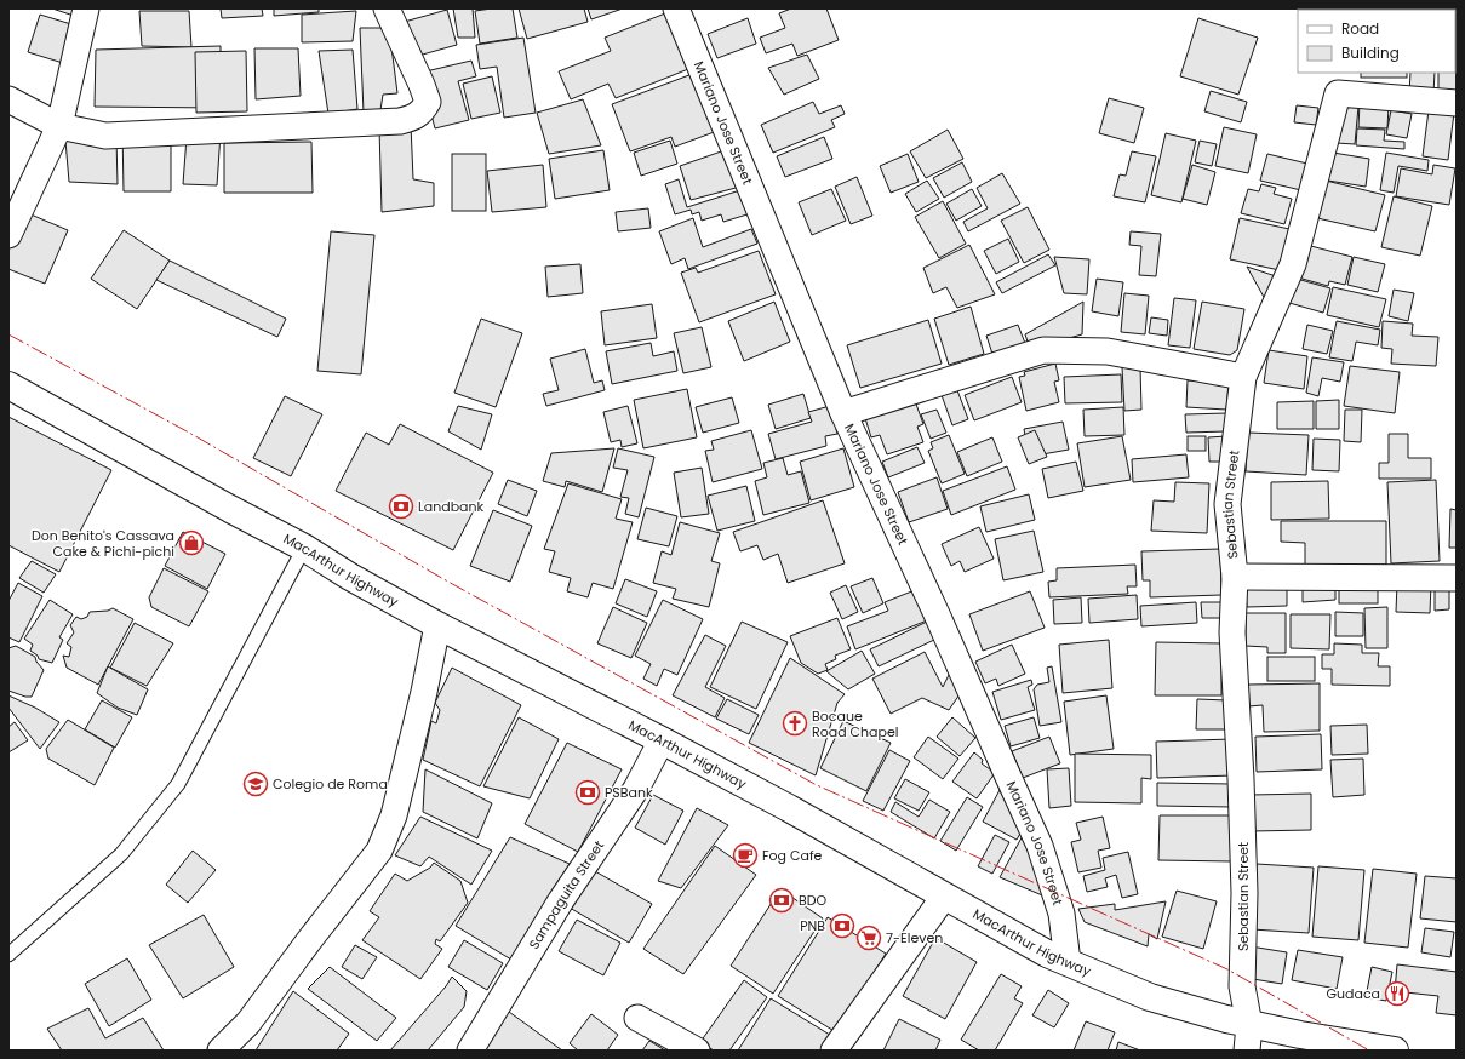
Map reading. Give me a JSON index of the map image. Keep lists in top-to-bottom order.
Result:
{
  "streets": {
    "highway": ["MacArthur Highway"],
    "street": ["Mariano Jose Street", "Sebastian Street", "Sampaguita Street"]
  },
  "crossings": [
    ["Mariano Jose Street", "MacArthur Highway"],
    ["Sebastian Street", "MacArthur Highway"],
    ["MacArthur Highway", "Sampaguita Street"]
  ],
  "places": {
    "bank": [
      "Landbank",
      "PSBank",
      "BDO",
      "PNB"
    ],
    "shop": ["Don Benito's Cassava Cake & Pichi-pichi"],
    "church": ["Bocaue Road Chapel"],
    "school or university": ["Colegio de Roma"],
    "cafe": ["Fog Cafe"],
    "supermarket": ["7-Eleven"],
    "restaurant": ["Gudaca"]
  },
  "legend": ["Road", "Building"]
}
